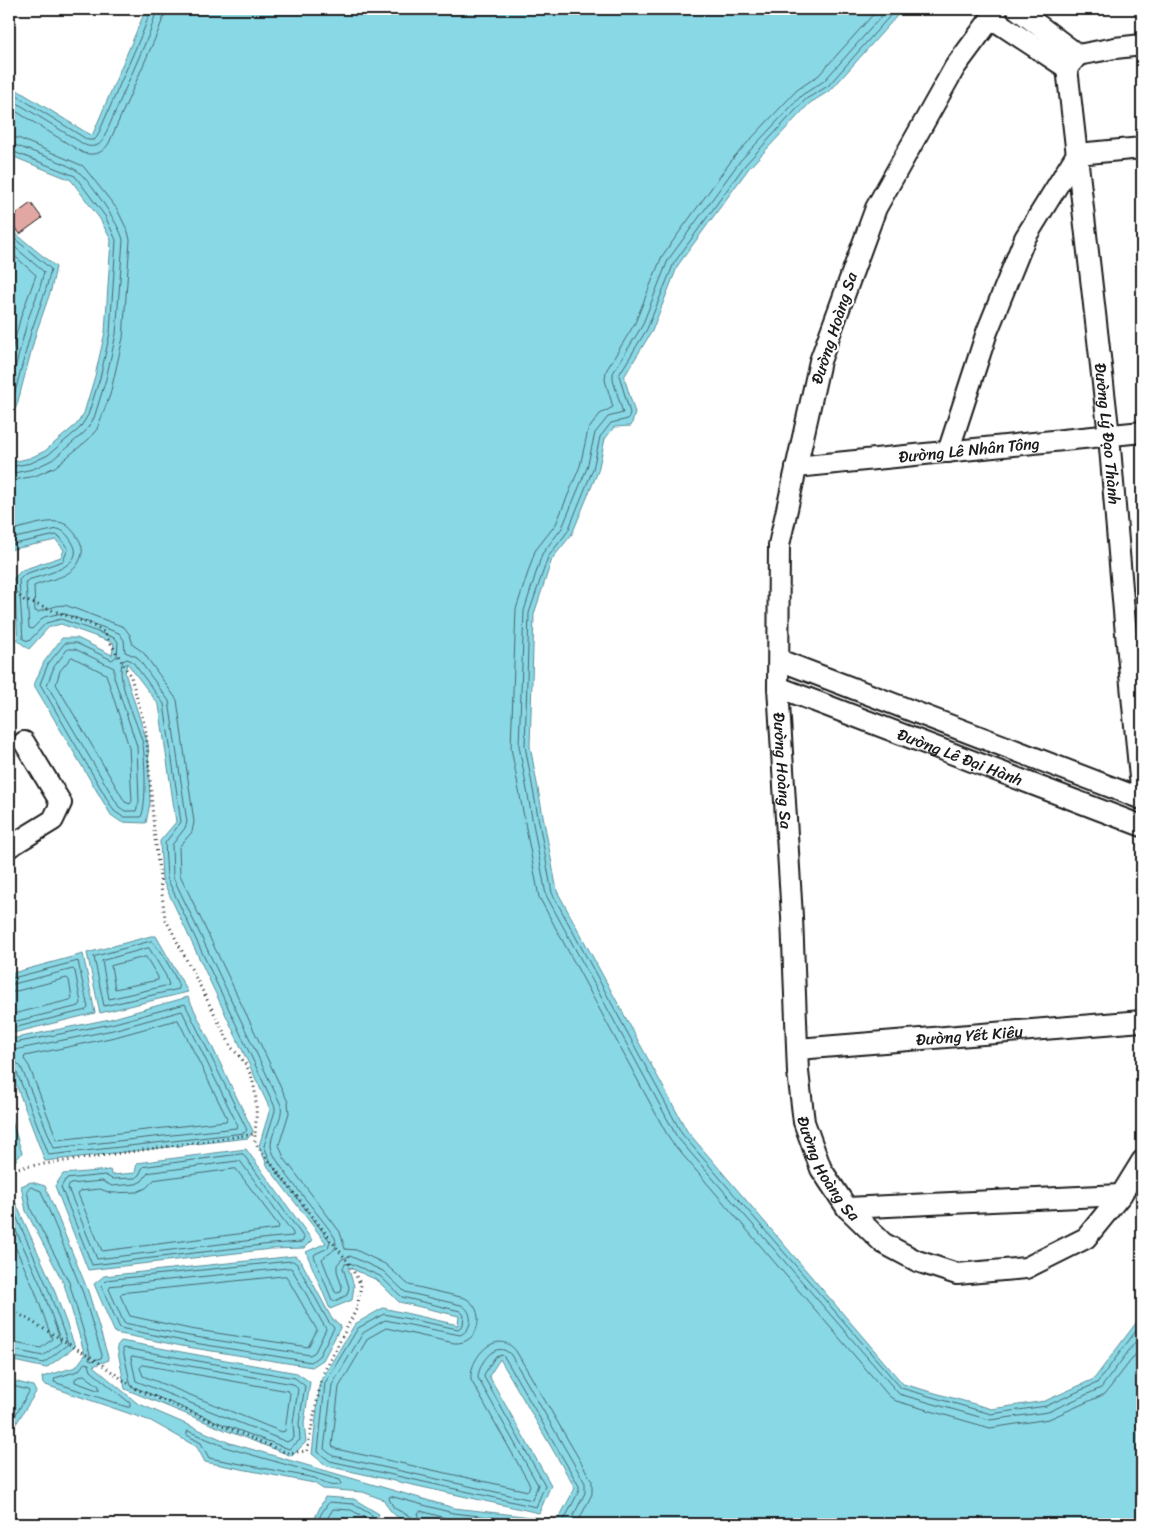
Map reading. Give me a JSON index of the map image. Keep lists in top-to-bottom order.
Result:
{
  "streets": {
    "street": [
      "Đường Hoàng Sa",
      "Đường Lý Đạo Thành",
      "Đường Lê Nhân Tông",
      "Đường Lê Đại Hành",
      "Đường Yết Kiêu"
    ]
  },
  "crossings": [
    ["Đường Hoàng Sa", "Đường Lê Nhân Tông"],
    ["Đường Hoàng Sa", "Đường Lê Đại Hành"],
    ["Đường Hoàng Sa", "Đường Yết Kiêu"],
    ["Đường Lý Đạo Thành", "Đường Lê Nhân Tông"],
    ["Đường Lý Đạo Thành", "Đường Lê Đại Hành"]
  ]
}
